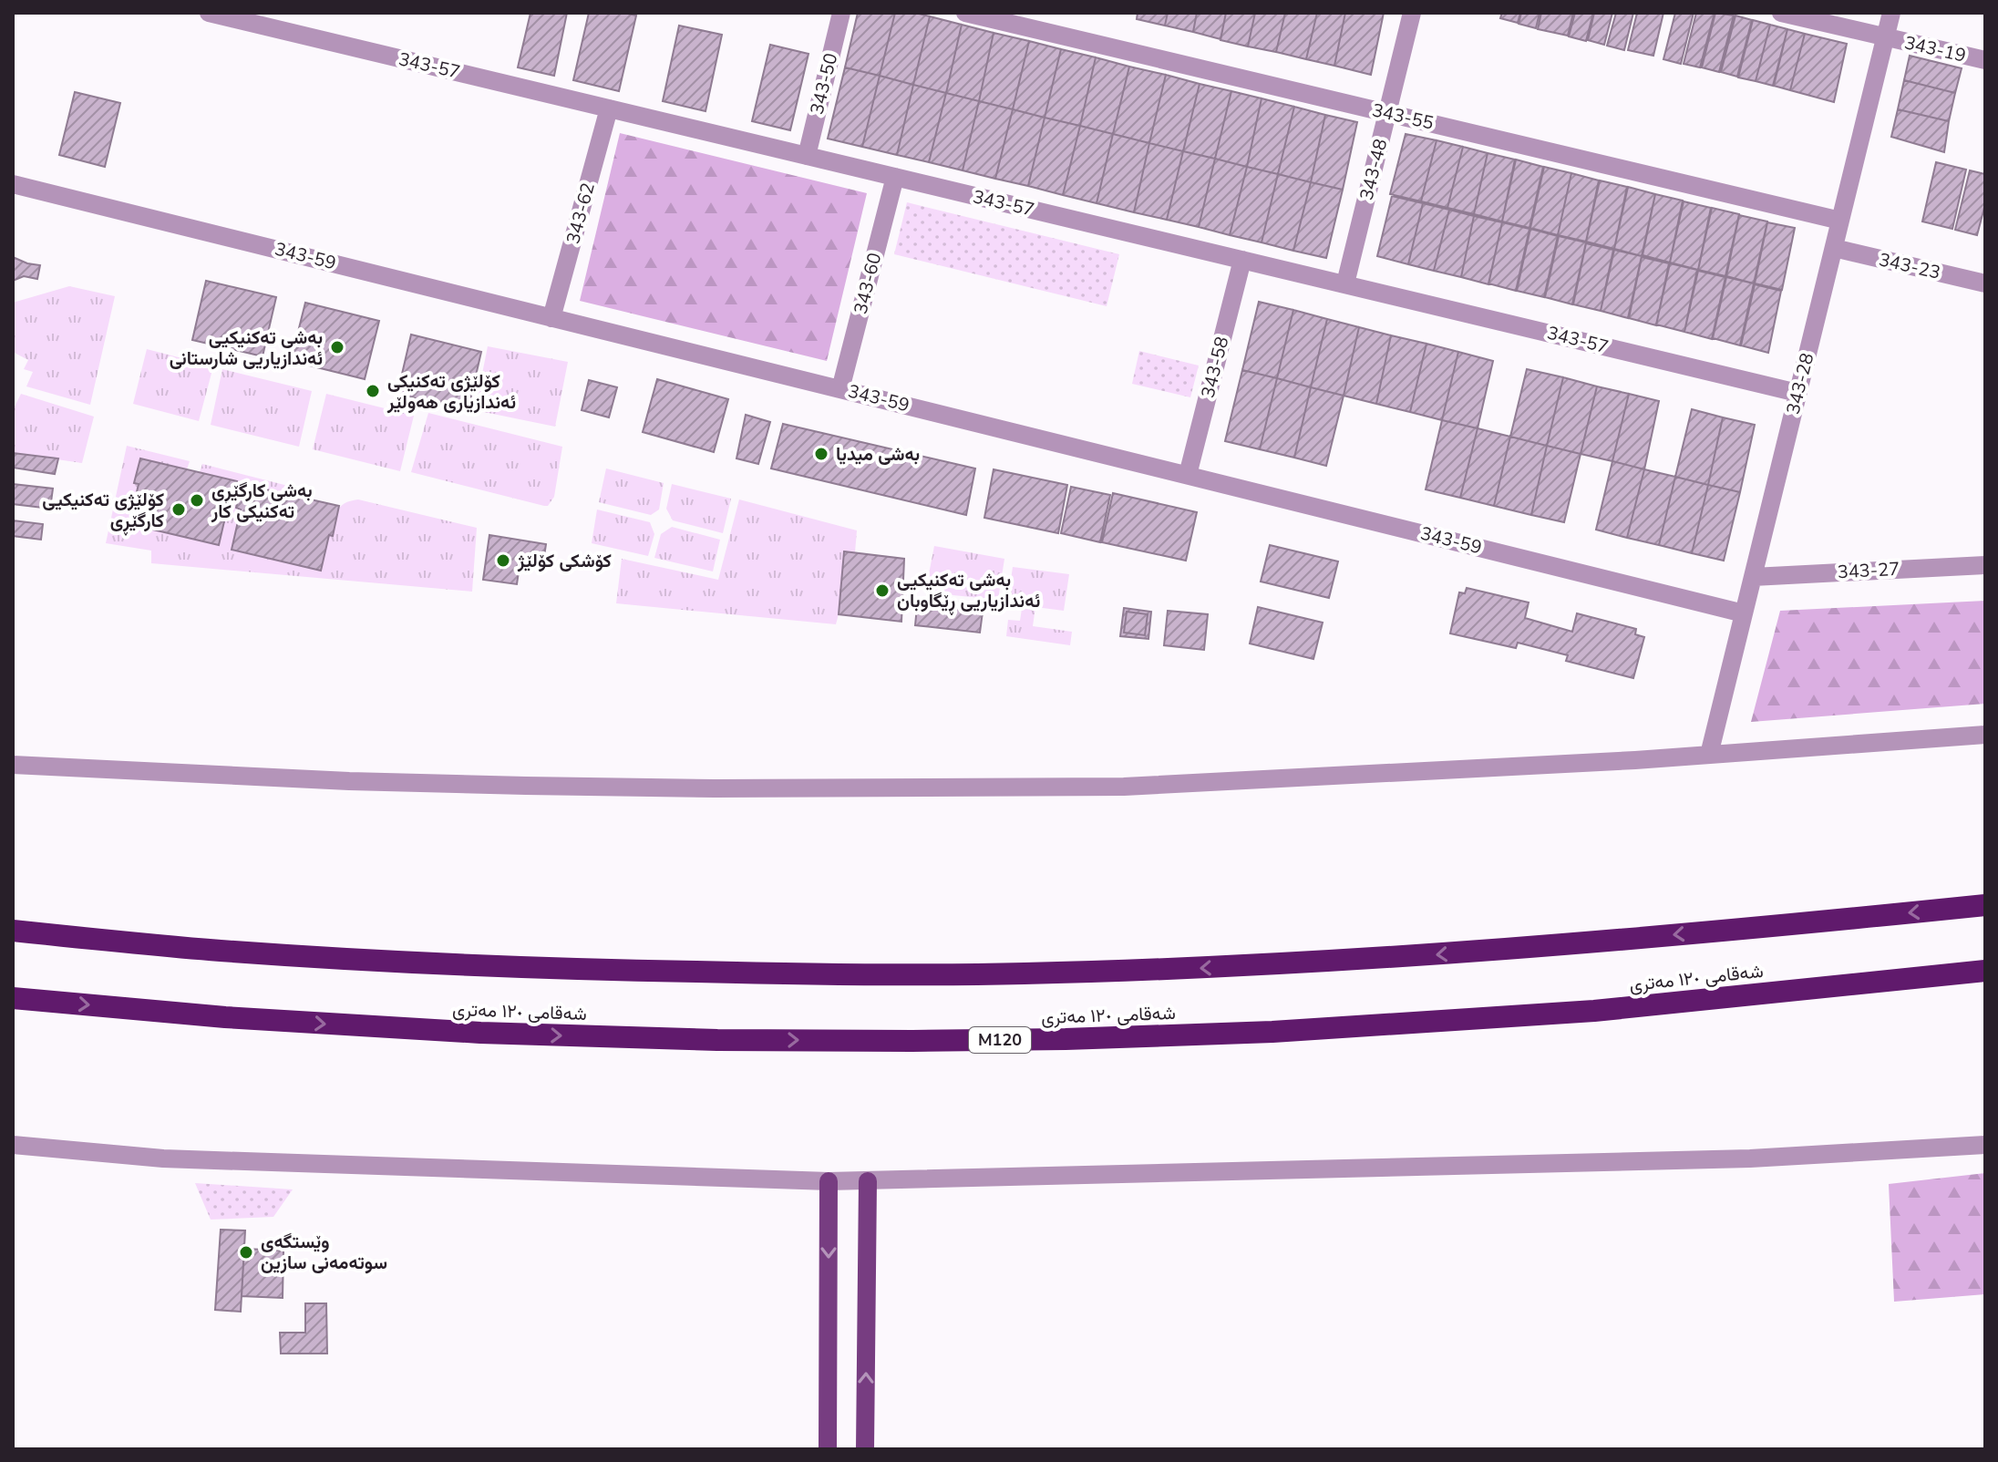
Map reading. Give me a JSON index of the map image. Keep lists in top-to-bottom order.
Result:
{
  "streets": {
    "highway": ["شەقامی ١٢٠ مەتری", "M120"],
    "street": [
      "343-19",
      "343-57",
      "343-50",
      "343-55",
      "343-48",
      "343-62",
      "343-59",
      "343-23",
      "343-60",
      "343-58",
      "343-28",
      "343-27"
    ]
  },
  "crossings": [
    ["343-19", "343-28"],
    ["343-57", "343-50"],
    ["343-57", "343-48"],
    ["343-57", "343-62"],
    ["343-57", "343-60"],
    ["343-57", "343-58"],
    ["343-57", "343-28"],
    ["343-55", "343-48"],
    ["343-55", "343-28"],
    ["343-62", "343-59"],
    ["343-59", "343-60"],
    ["343-59", "343-58"],
    ["343-59", "343-28"],
    ["343-23", "343-28"],
    ["343-28", "343-27"]
  ],
  "places": [
    "بەشی تەکنیکیی ئەندازیاریی شارستانی",
    "کۆلێژی تەکنیکی ئەندازیاری هەولێر",
    "بەشی میدیا",
    "بەشی کارگێڕی تەکنیکی کار",
    "کۆلێژی تەکنیکیی کارگێڕی",
    "کۆشکی کۆلێژ",
    "بەشی تەکنیکیی ئەندازیاریی ڕێگاوبان",
    "وێستگەی سوتەمەنی سازین"
  ]
}
